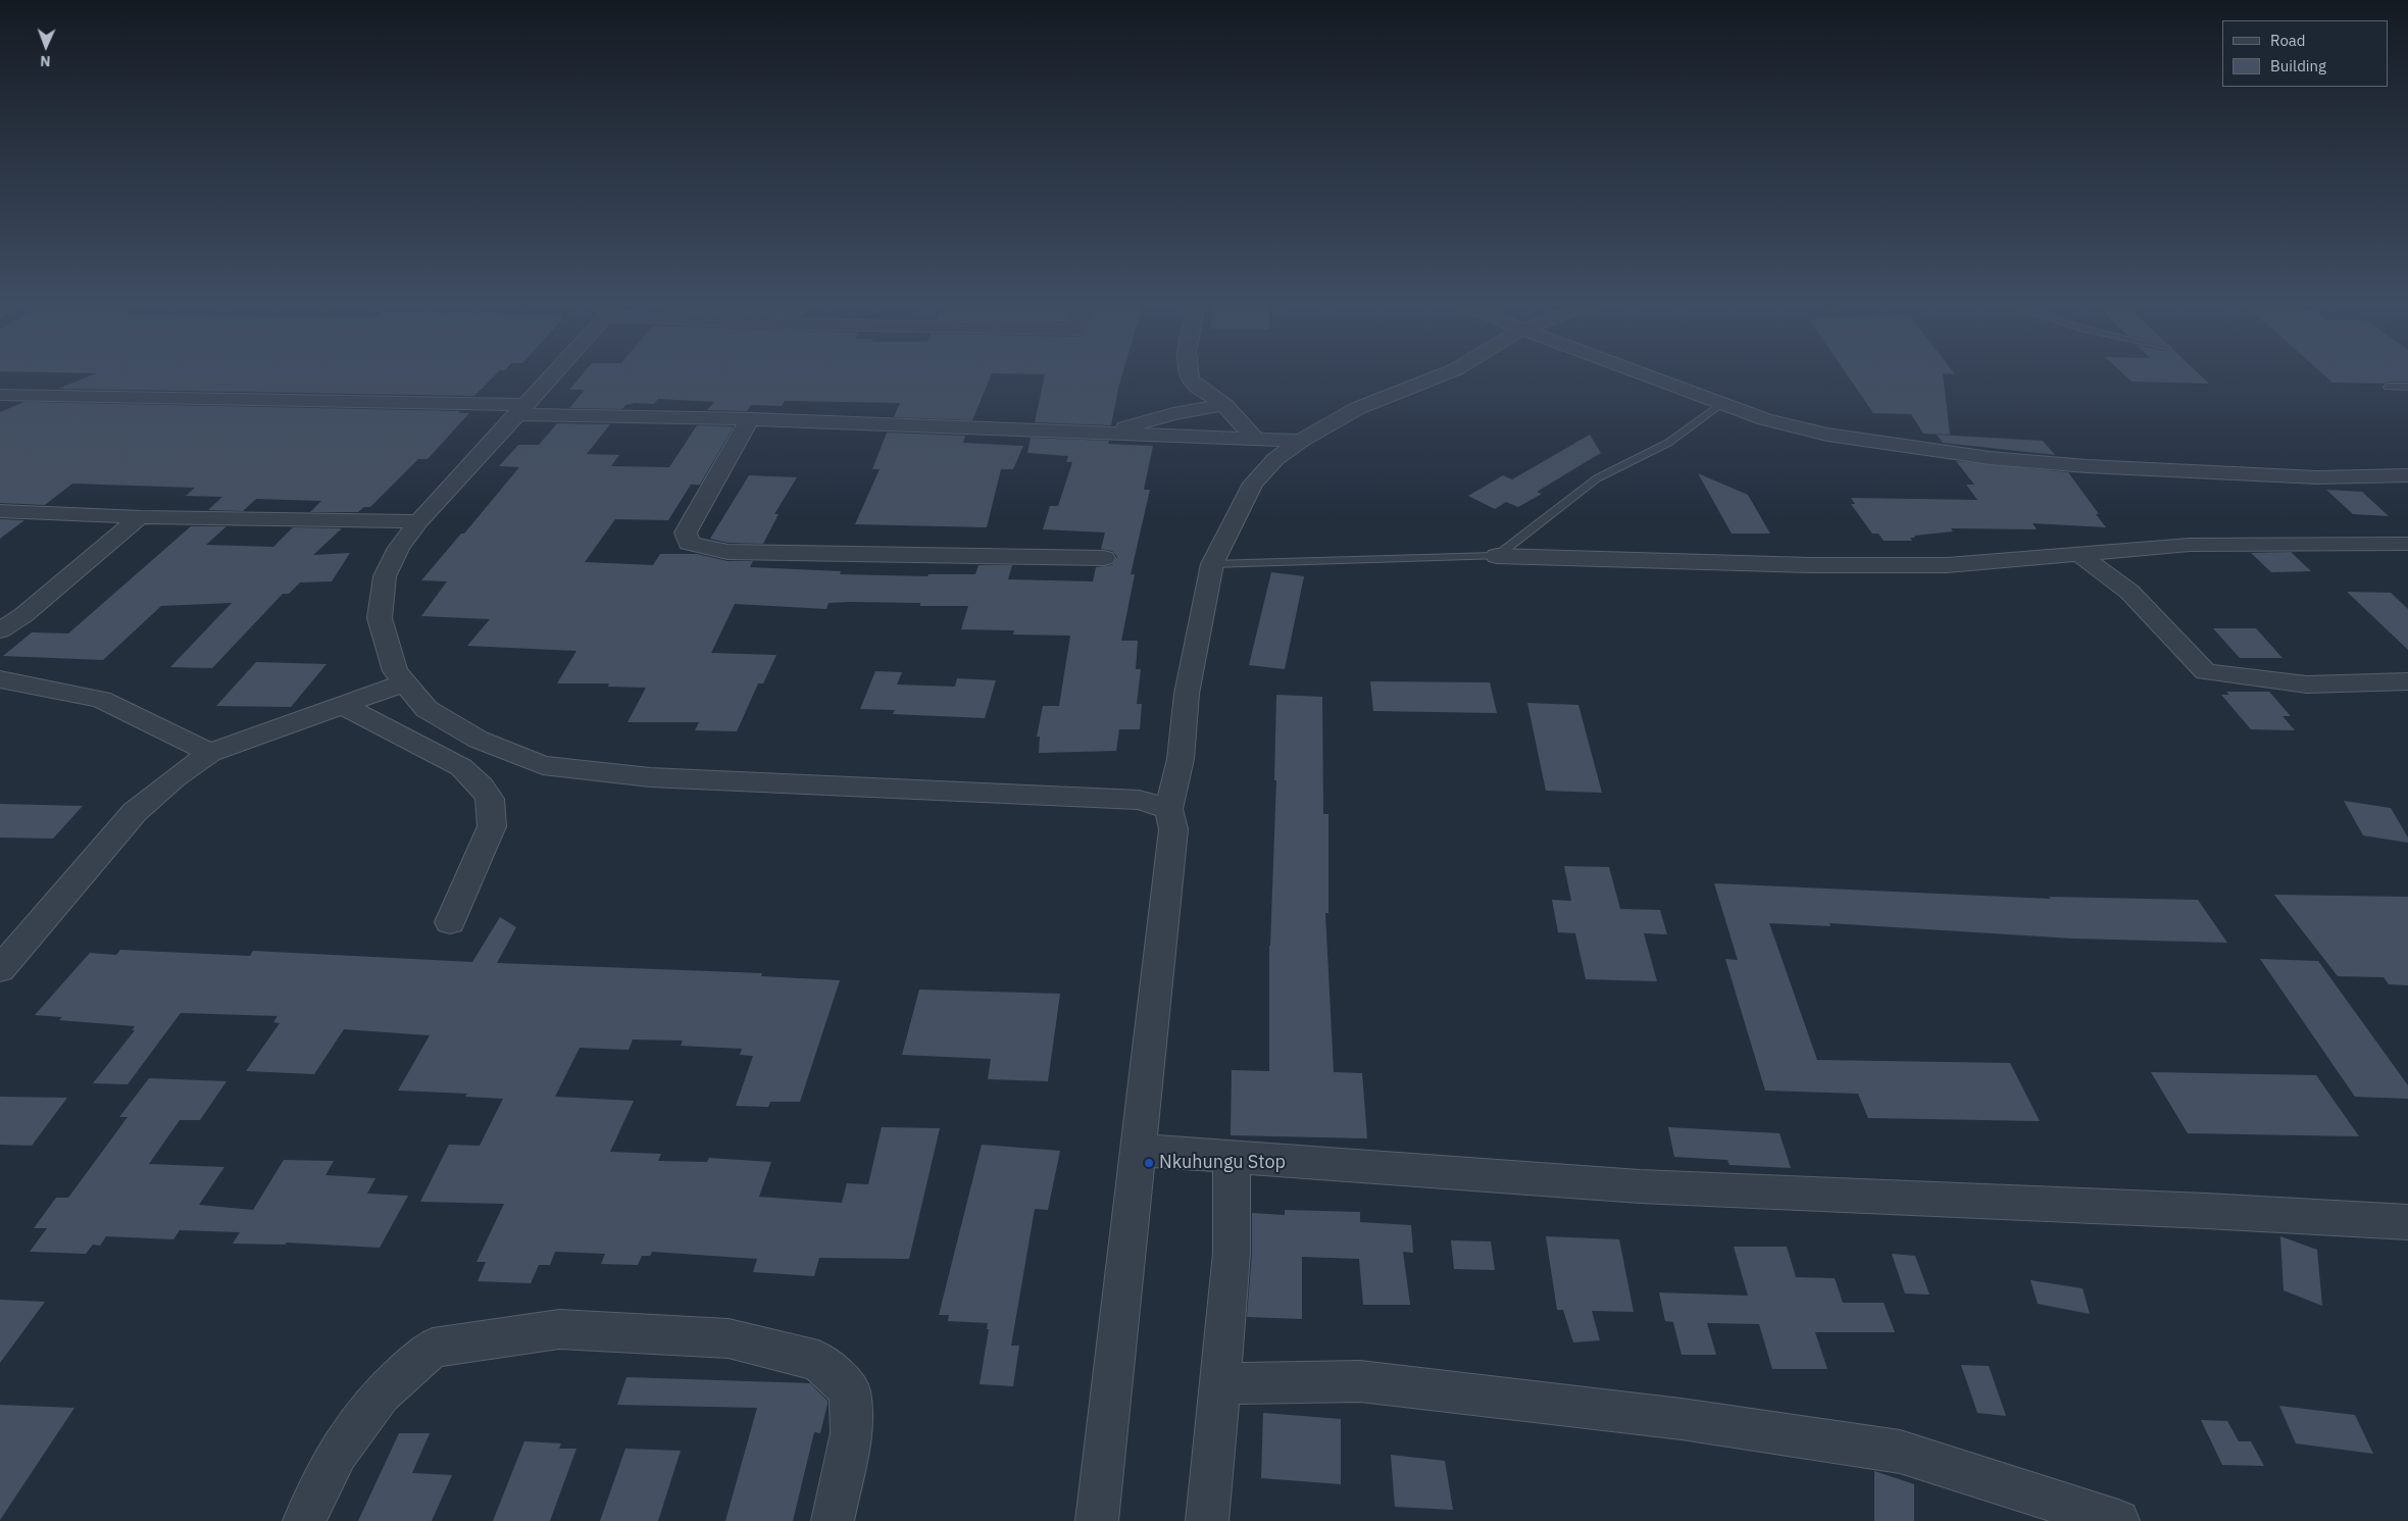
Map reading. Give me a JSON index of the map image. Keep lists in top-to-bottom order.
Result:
{
  "places": ["Nkuhungu Stop"],
  "legend": ["Road", "Building"],
  "north": "bottom"
}
